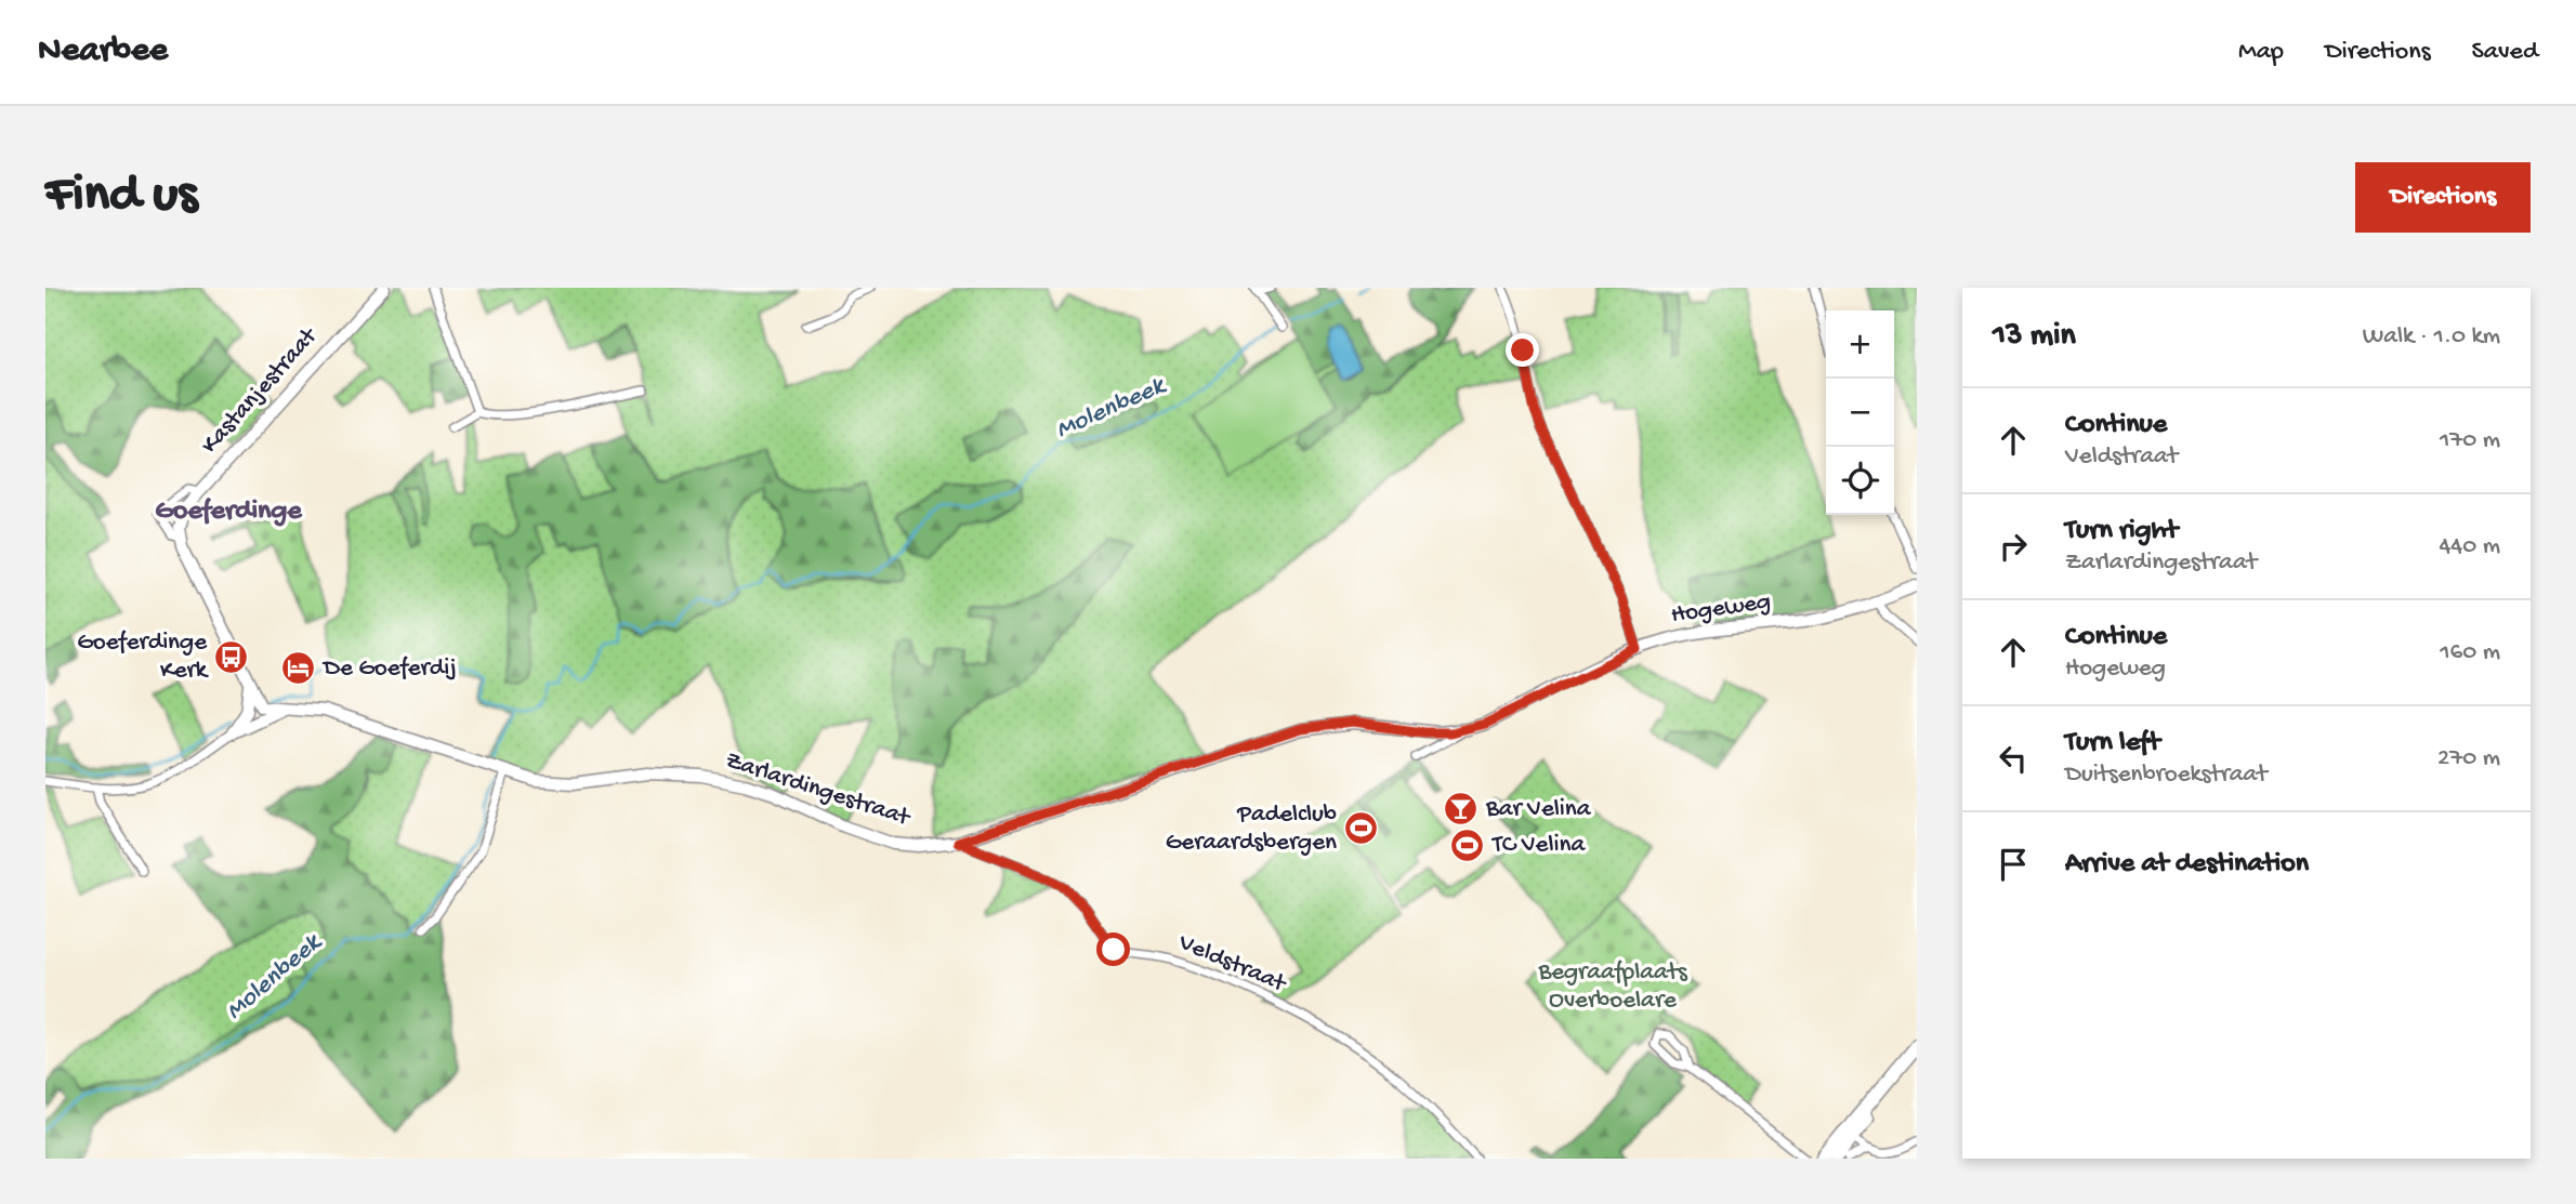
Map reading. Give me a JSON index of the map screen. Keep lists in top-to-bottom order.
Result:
{
  "streets": {
    "street": [
      "Kastanjestraat",
      "Hogeweg",
      "Zarlardingestraat",
      "Veldstraat"
    ]
  },
  "crossings": [
    ["Kastanjestraat", "Zarlardingestraat"],
    ["Hogeweg", "Zarlardingestraat"],
    ["Zarlardingestraat", "Veldstraat"]
  ],
  "districts": ["Goeferdinge"],
  "water": ["Molenbeek"],
  "parks": ["Begraafplaats Overboelare"],
  "places": {
    "bus stop": ["Goeferdinge Kerk"],
    "hotel": ["De Goeferdij"],
    "bar": ["Bar Velina"],
    "sports": ["Padelclub Geraardsbergen", "TC Velina"]
  },
  "page": {
    "header": "Nearbee",
    "nav": ["Map", "Directions", "Saved"],
    "buttons": "Directions",
    "title": "Find us",
    "heading": ["13 min", "Walk · 1.0 km"],
    "map_buttons": ["+", "−"],
    "list": [
      ["Continue", "Veldstraat", "170 m"],
      ["Turn right", "Zarlardingestraat", "440 m"],
      ["Continue", "Hogeweg", "160 m"],
      ["Turn left", "Duitsenbroekstraat", "270 m"],
      "Arrive at destination"
    ]
  }
}
